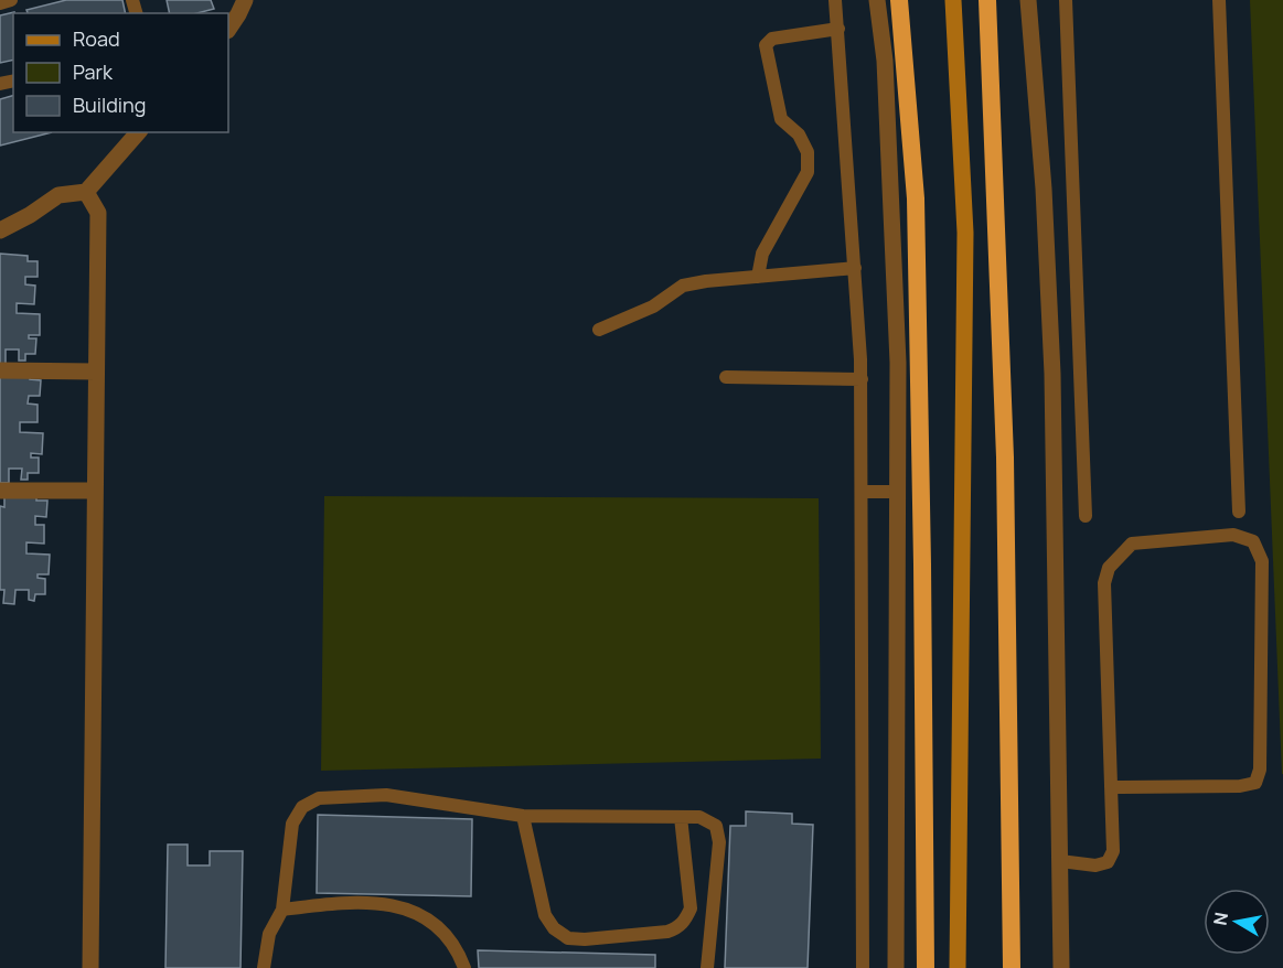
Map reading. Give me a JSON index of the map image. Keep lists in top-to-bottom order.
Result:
{
  "legend": ["Road", "Park", "Building"],
  "north": "left"
}
